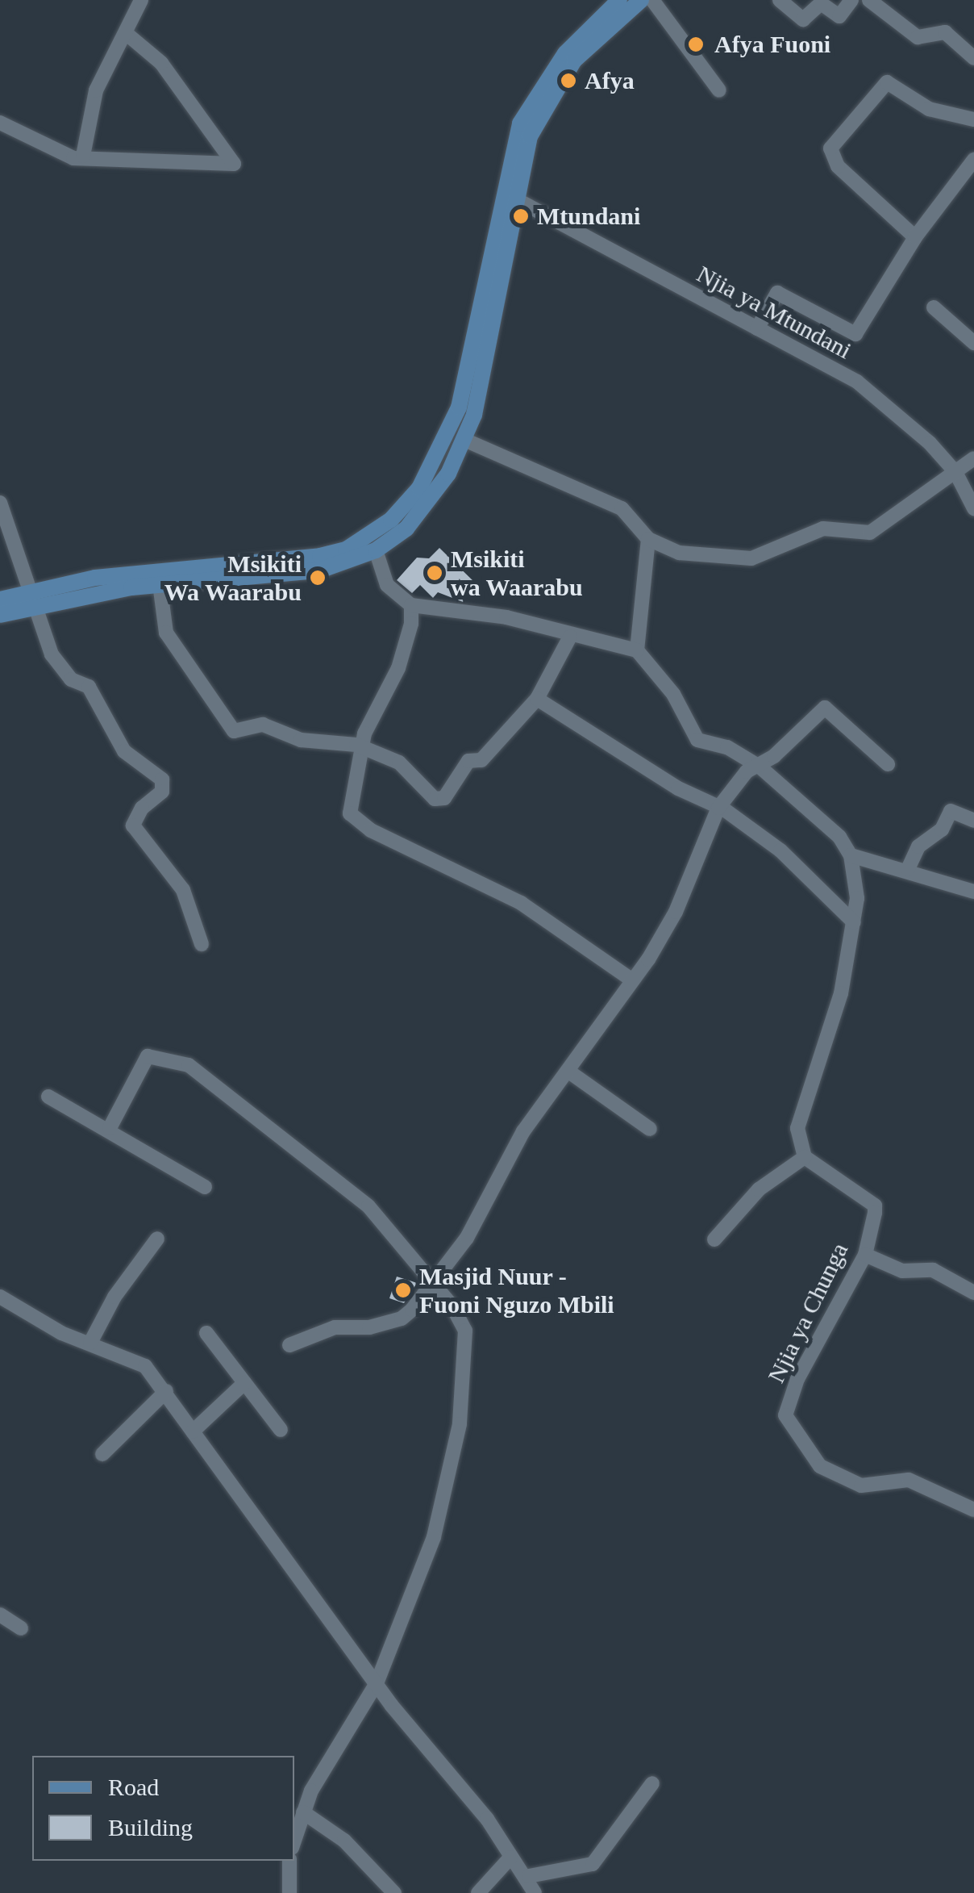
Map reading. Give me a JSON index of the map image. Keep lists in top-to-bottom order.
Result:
{
  "streets": {
    "street": ["Njia ya Mtundani", "Njia ya Chunga"]
  },
  "places": [
    "Afya Fuoni",
    "Afya",
    "Mtundani",
    "Msikiti wa Waarabu",
    "Msikiti Wa Waarabu",
    "Masjid Nuur - Fuoni Nguzo Mbili"
  ],
  "legend": ["Road", "Building"]
}
